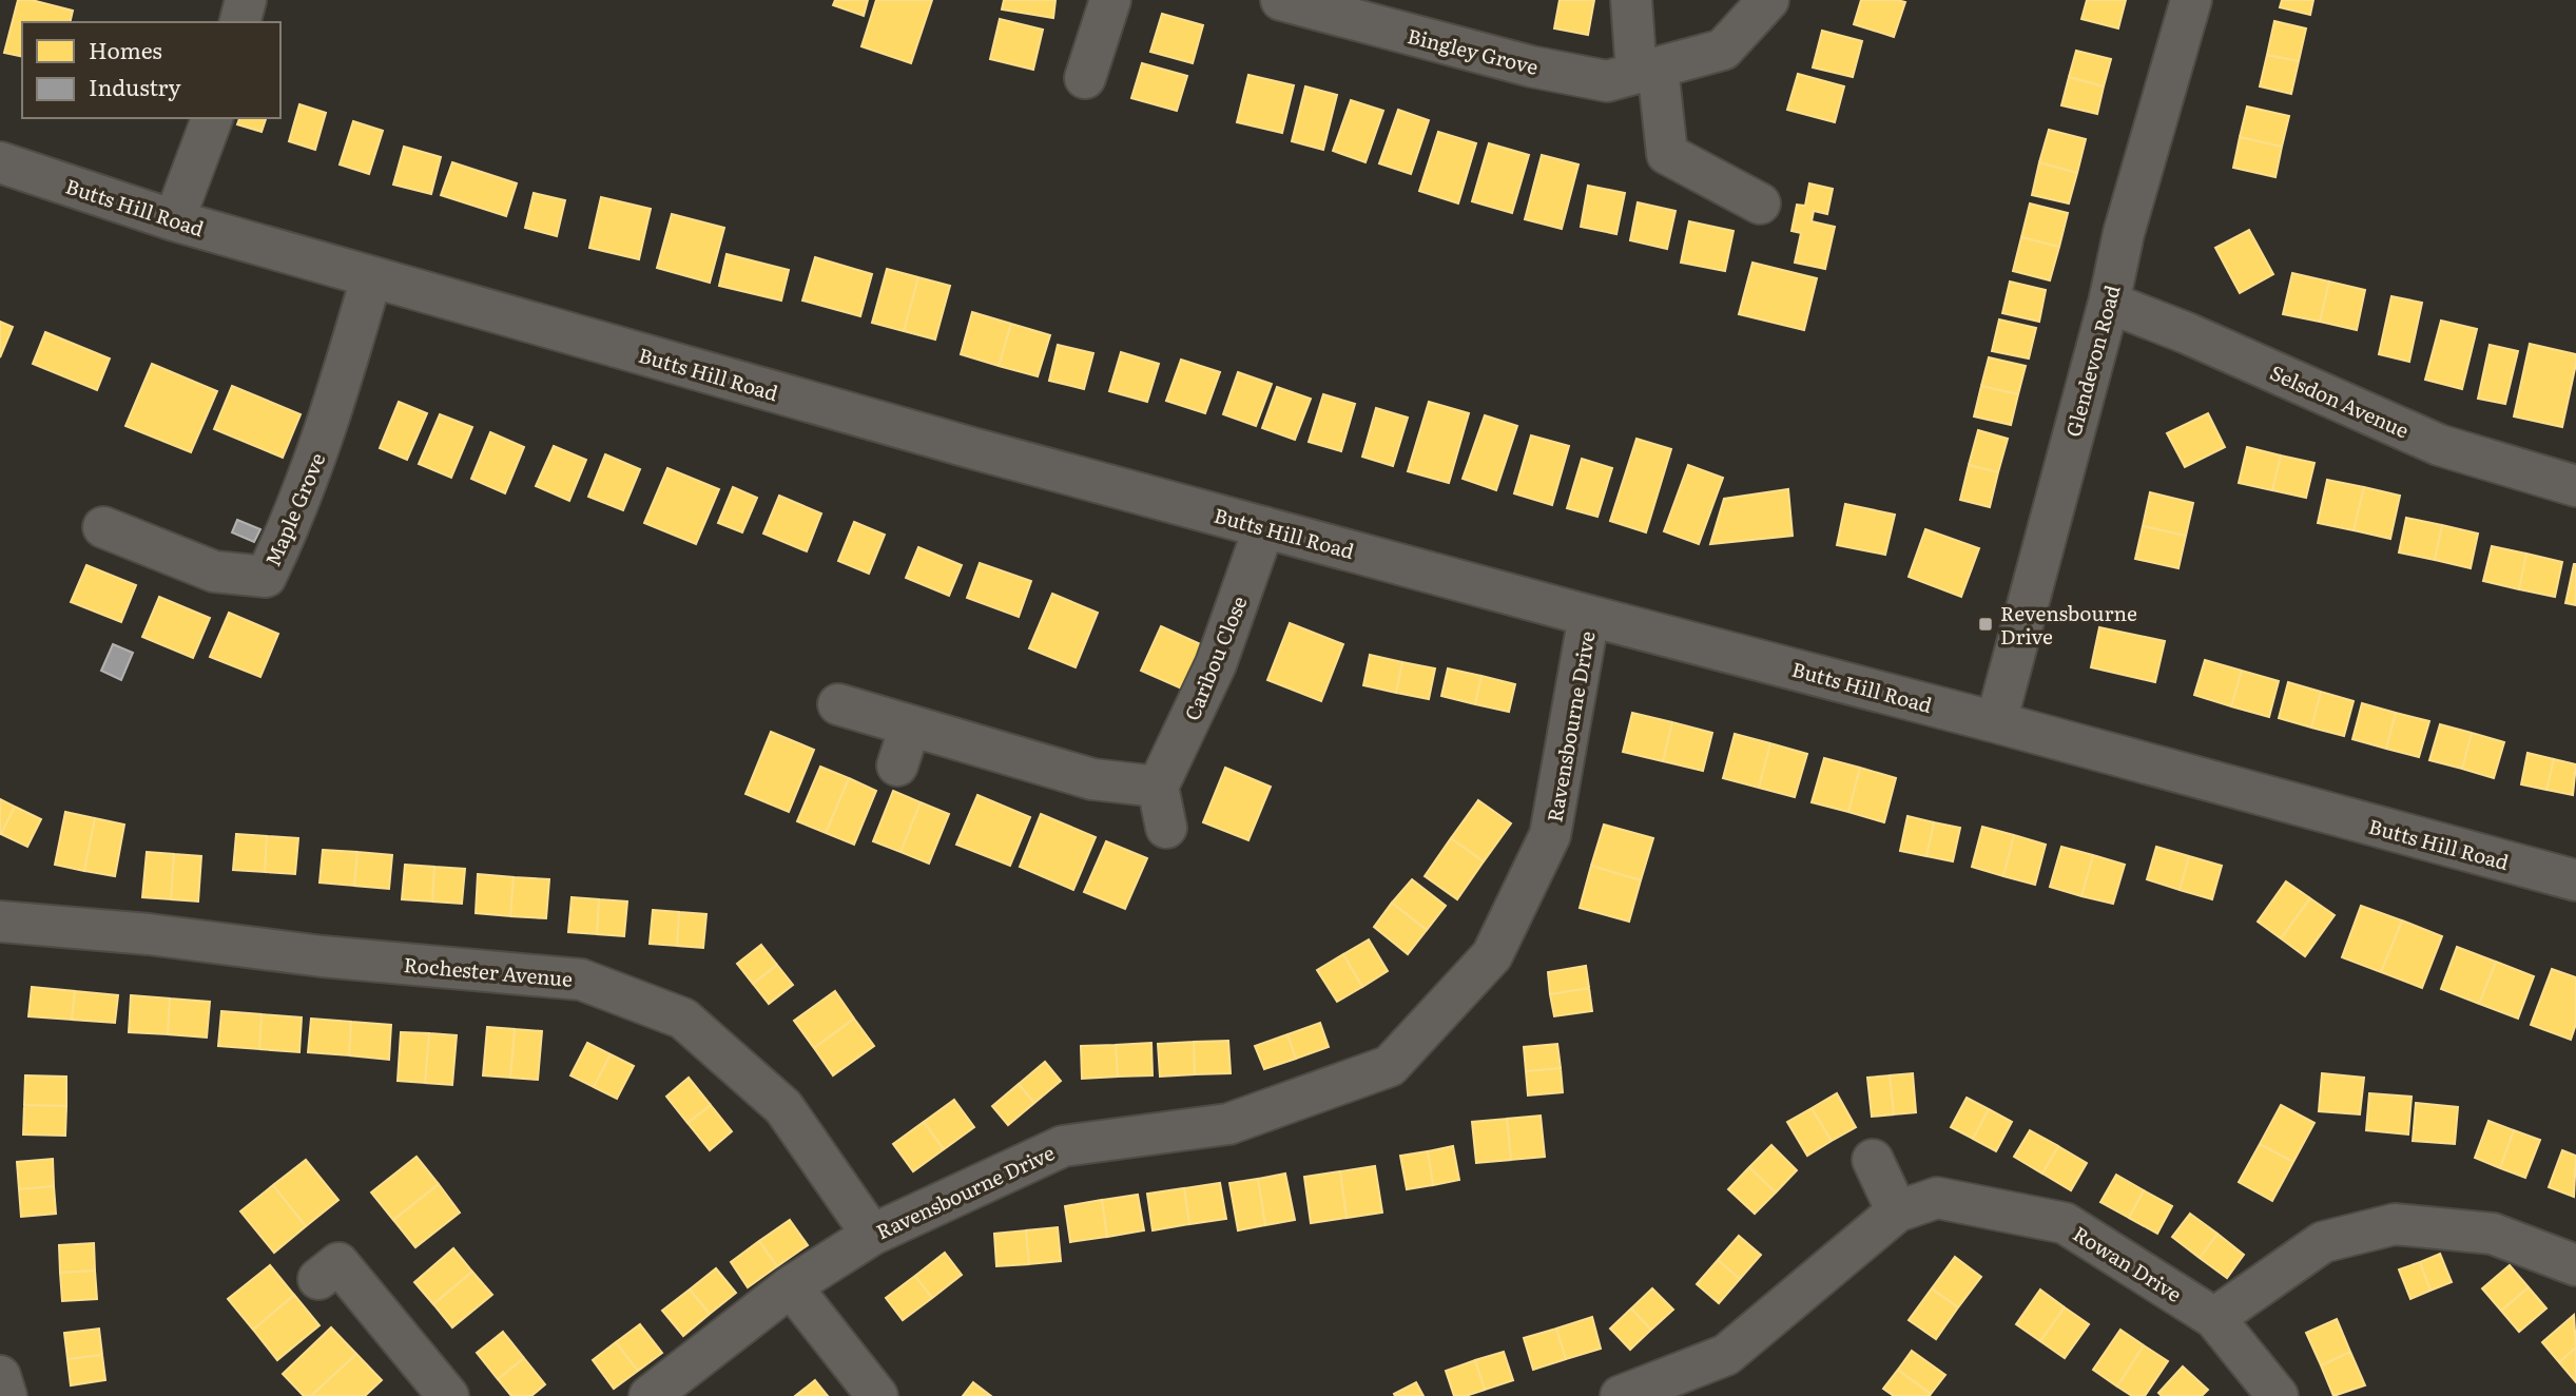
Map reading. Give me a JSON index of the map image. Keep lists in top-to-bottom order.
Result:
{
  "streets": {
    "street": [
      "Bingley Grove",
      "Butts Hill Road",
      "Glendevon Road",
      "Selsdon Avenue",
      "Maple Grove",
      "Caribou Close",
      "Ravensbourne Drive",
      "Rochester Avenue",
      "Rowan Drive"
    ]
  },
  "crossings": [
    ["Butts Hill Road", "Glendevon Road"],
    ["Butts Hill Road", "Maple Grove"],
    ["Butts Hill Road", "Caribou Close"],
    ["Butts Hill Road", "Ravensbourne Drive"],
    ["Glendevon Road", "Selsdon Avenue"],
    ["Ravensbourne Drive", "Rochester Avenue"]
  ],
  "places": {
    "transit": ["Revensbourne Drive"]
  },
  "legend": ["Homes", "Industry"]
}
